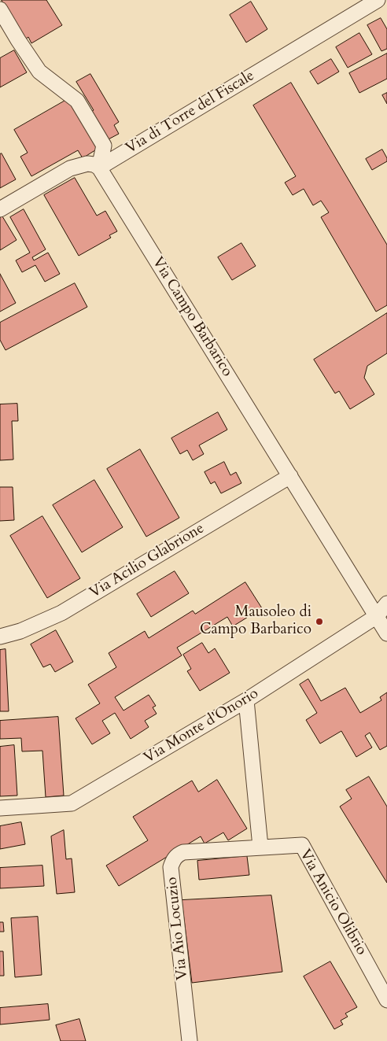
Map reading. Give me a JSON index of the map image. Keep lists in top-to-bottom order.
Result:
{
  "streets": {
    "street": [
      "Via di Torre del Fiscale",
      "Via Campo Barbarico",
      "Via Acilio Glabrione",
      "Via Monte d'Onorio",
      "Via Anicio Olibrio",
      "Via Aio Locuzio"
    ]
  },
  "crossings": [
    ["Via di Torre del Fiscale", "Via Campo Barbarico"],
    ["Via Campo Barbarico", "Via Acilio Glabrione"],
    ["Via Campo Barbarico", "Via Monte d'Onorio"],
    ["Via Anicio Olibrio", "Via Aio Locuzio"]
  ],
  "places": ["Mausoleo di Campo Barbarico"]
}
